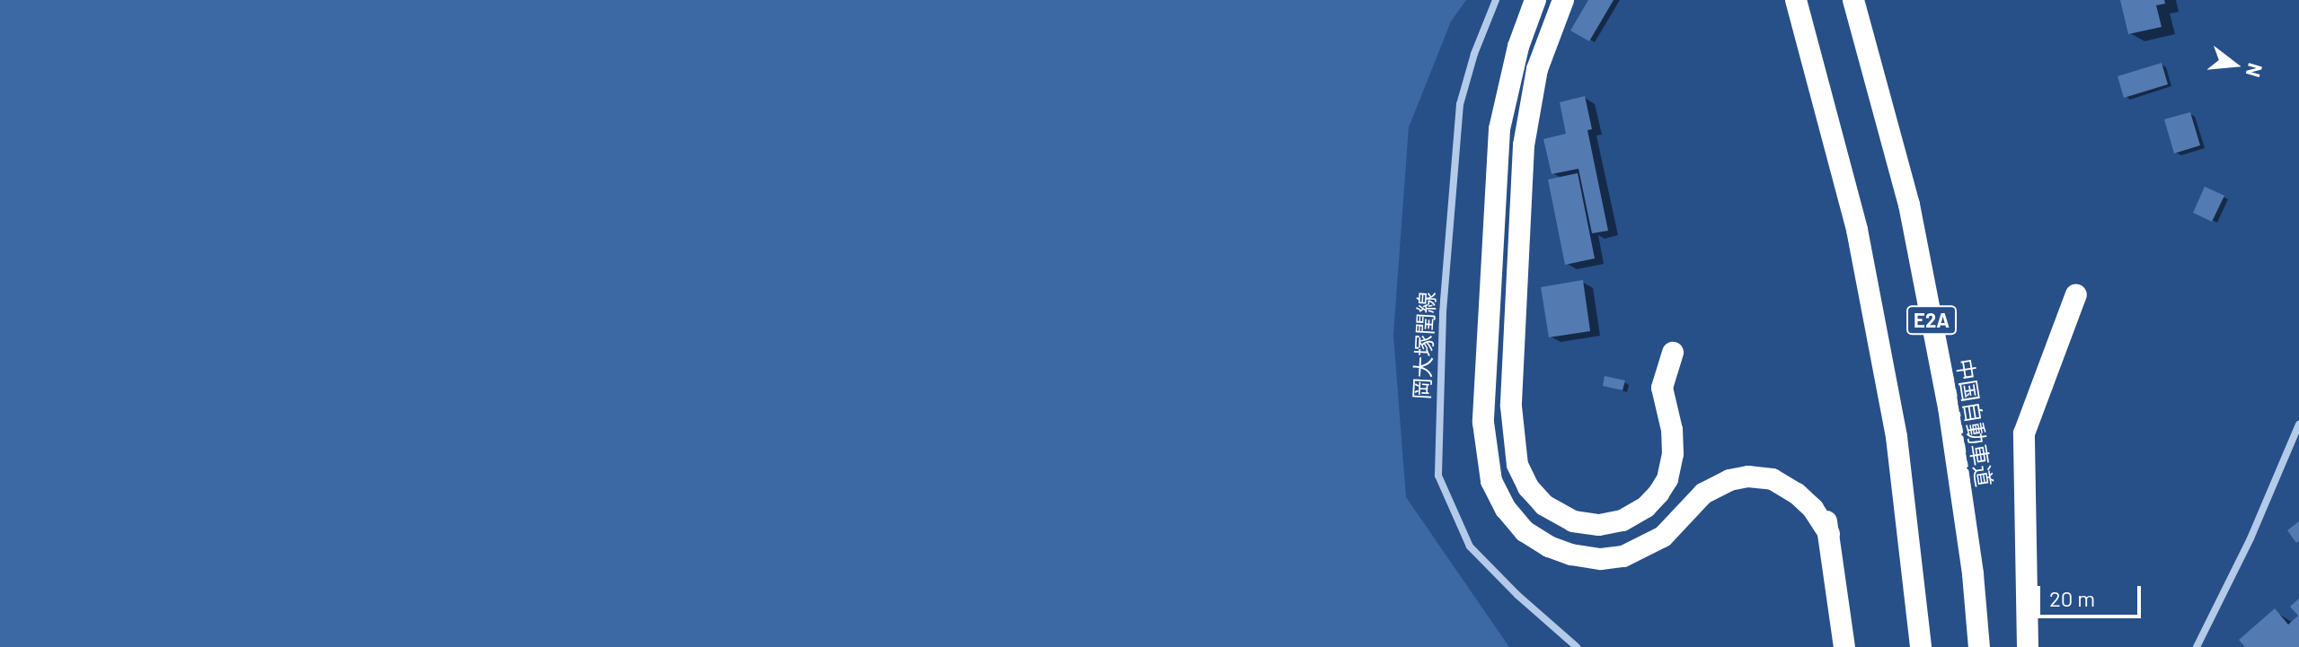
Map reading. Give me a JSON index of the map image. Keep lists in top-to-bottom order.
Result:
{
  "streets": {
    "highway": ["E2A", "中国自動車道"],
    "street": ["岡大塚閏線"]
  },
  "scale_bar": "20 m",
  "north": "right"
}
